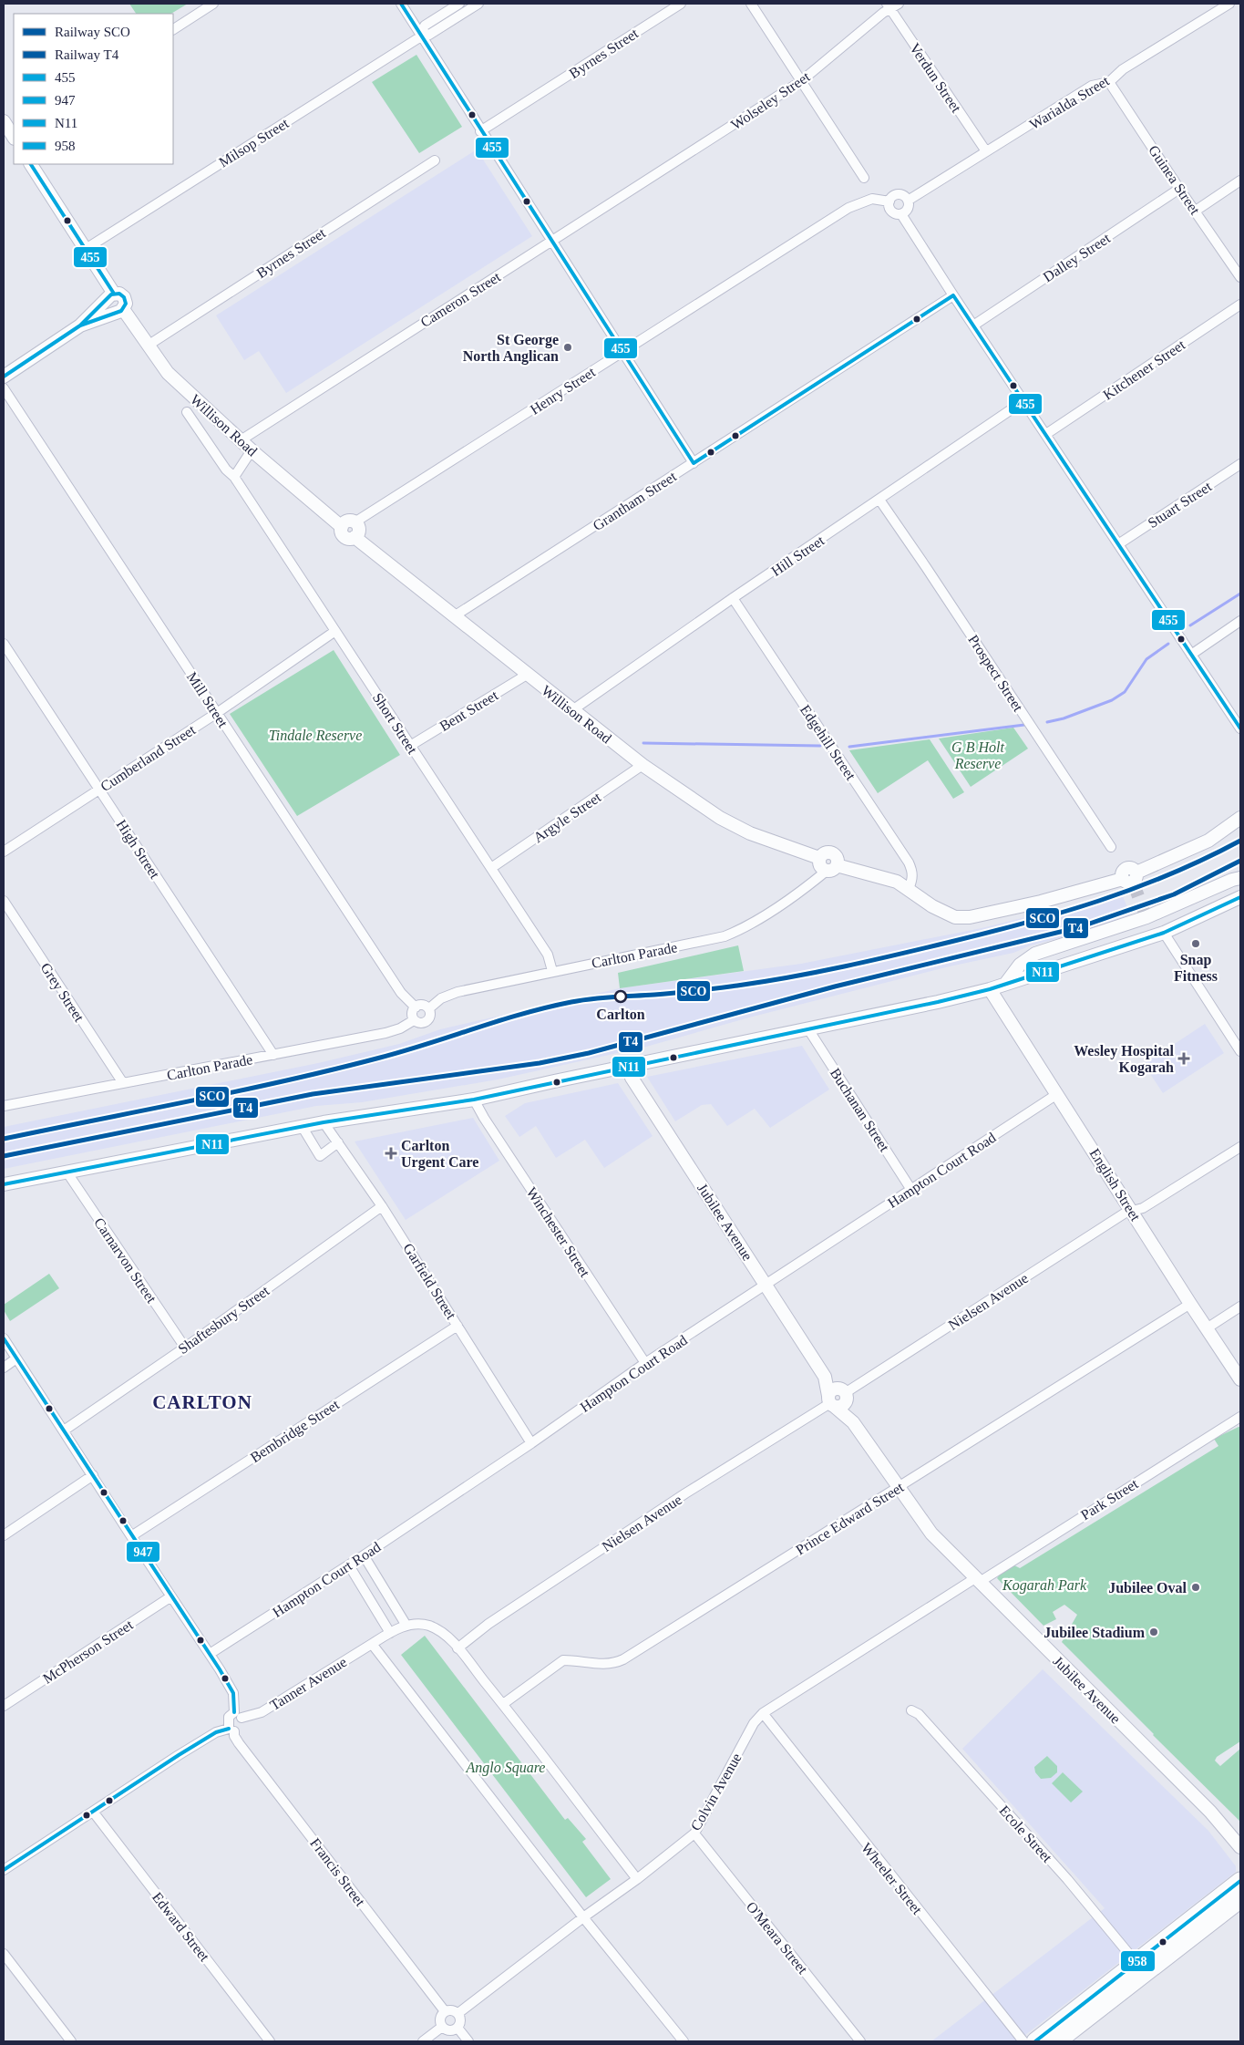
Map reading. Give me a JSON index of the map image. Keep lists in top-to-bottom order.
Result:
{
  "streets": {
    "main road": ["Willison Road", "English Street", "Jubilee Avenue"],
    "street": [
      "Byrnes Street",
      "Verdun Street",
      "Wolseley Street",
      "Warialda Street",
      "Milsop Street",
      "Guinea Street",
      "Dalley Street",
      "Cameron Street",
      "Kitchener Street",
      "Henry Street",
      "Grantham Street",
      "Stuart Street",
      "Hill Street",
      "Prospect Street",
      "Mill Street",
      "Bent Street",
      "Short Street",
      "Edgehill Street",
      "Cumberland Street",
      "Argyle Street",
      "High Street",
      "Carlton Parade",
      "Grey Street",
      "Buchanan Street",
      "Hampton Court Road",
      "Winchester Street",
      "Carnarvon Street",
      "Garfield Street",
      "Nielsen Avenue",
      "Shaftesbury Street",
      "Bembridge Street",
      "Park Street",
      "Prince Edward Street",
      "McPherson Street",
      "Tanner Avenue",
      "Colvin Avenue",
      "Ecole Street",
      "Francis Street",
      "Wheeler Street",
      "Edward Street",
      "O'Meara Street"
    ]
  },
  "crossings": [
    ["Byrnes Street", "Willison Road"],
    ["Verdun Street", "Wolseley Street"],
    ["Verdun Street", "Warialda Street"],
    ["Wolseley Street", "Cameron Street"],
    ["Warialda Street", "Guinea Street"],
    ["Warialda Street", "Henry Street"],
    ["Guinea Street", "Dalley Street"],
    ["Cameron Street", "Willison Road"],
    ["Henry Street", "Willison Road"],
    ["Willison Road", "Grantham Street"],
    ["Willison Road", "Hill Street"],
    ["Willison Road", "Bent Street"],
    ["Willison Road", "Argyle Street"],
    ["Willison Road", "Carlton Parade"],
    ["Hill Street", "Prospect Street"],
    ["Hill Street", "Edgehill Street"],
    ["Mill Street", "Cumberland Street"],
    ["Mill Street", "Carlton Parade"],
    ["Bent Street", "Short Street"],
    ["Short Street", "Cumberland Street"],
    ["Short Street", "Argyle Street"],
    ["Short Street", "Carlton Parade"],
    ["Cumberland Street", "High Street"],
    ["High Street", "Carlton Parade"],
    ["Carlton Parade", "Grey Street"],
    ["Buchanan Street", "Hampton Court Road"],
    ["Hampton Court Road", "English Street"],
    ["Hampton Court Road", "Jubilee Avenue"],
    ["Hampton Court Road", "Winchester Street"],
    ["Hampton Court Road", "Garfield Street"],
    ["English Street", "Nielsen Avenue"],
    ["English Street", "Prince Edward Street"],
    ["Jubilee Avenue", "Nielsen Avenue"],
    ["Jubilee Avenue", "Park Street"],
    ["Jubilee Avenue", "Prince Edward Street"],
    ["Jubilee Avenue", "Colvin Avenue"],
    ["Carnarvon Street", "Shaftesbury Street"],
    ["Garfield Street", "Shaftesbury Street"],
    ["Garfield Street", "Bembridge Street"],
    ["Park Street", "Colvin Avenue"],
    ["Colvin Avenue", "Francis Street"],
    ["Colvin Avenue", "Wheeler Street"],
    ["Colvin Avenue", "O'Meara Street"]
  ],
  "districts": ["CARLTON"],
  "parks": [
    "Tindale Reserve",
    "G B Holt Reserve",
    "Kogarah Park",
    "Anglo Square"
  ],
  "places": {
    "other": [
      "St George North Anglican",
      "Snap Fitness",
      "Carlton",
      "Jubilee Oval",
      "Jubilee Stadium"
    ],
    "health": ["Wesley Hospital Kogarah", "Carlton Urgent Care"]
  },
  "lines": [
    "transit line 455",
    "rail line SCO",
    "rail line T4",
    "transit line N11",
    "transit line 947",
    "transit line 958"
  ],
  "legend": [
    "Railway SCO",
    "Railway T4",
    "455",
    "947",
    "N11",
    "958"
  ]
}
